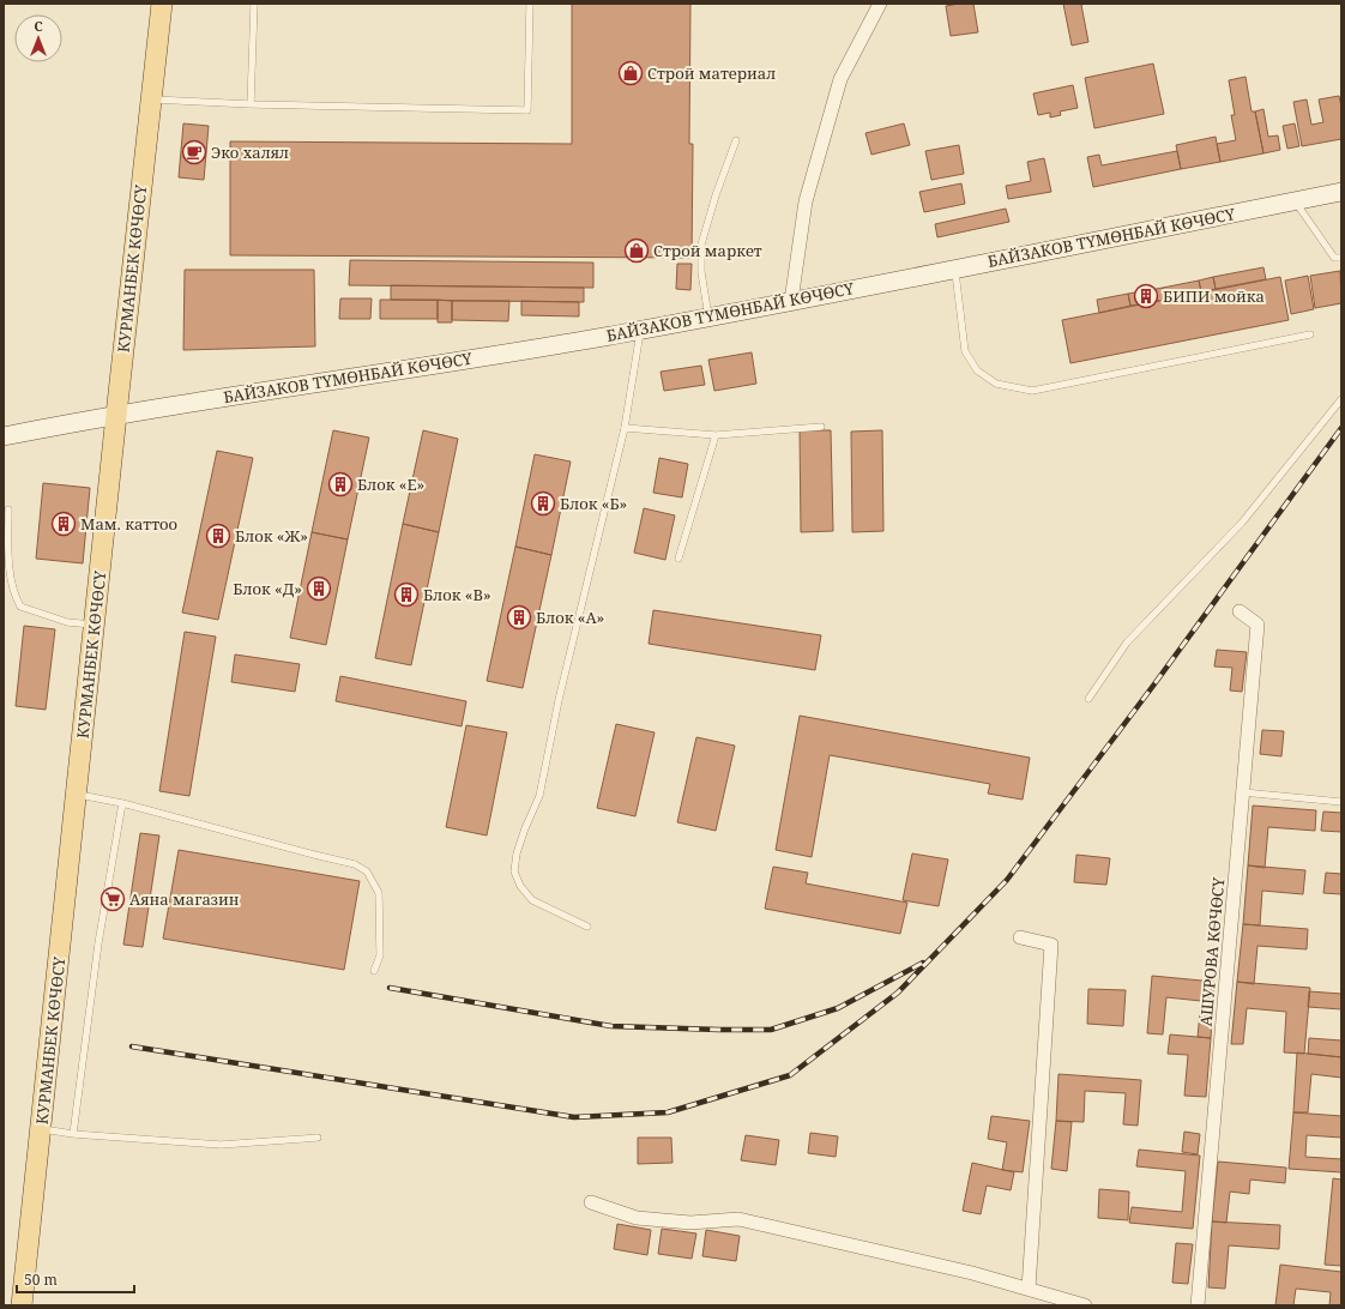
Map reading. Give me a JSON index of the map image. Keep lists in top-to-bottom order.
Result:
{
  "streets": {
    "main road": ["БАЙЗАКОВ ТҮМӨНБАЙ КӨЧӨСҮ", "КУРМАНБЕК КӨЧӨСҮ"],
    "street": ["АШУРОВА КӨЧӨСҮ"]
  },
  "crossings": [
    ["БАЙЗАКОВ ТҮМӨНБАЙ КӨЧӨСҮ", "КУРМАНБЕК КӨЧӨСҮ"]
  ],
  "places": {
    "shop": ["Строй материал", "Строй маркет"],
    "cafe": ["Эко халял"],
    "building": [
      "БИПИ мойка",
      "Блок «Е»",
      "Блок «Б»",
      "Мам. каттоо",
      "Блок «Ж»",
      "Блок «Д»",
      "Блок «В»",
      "Блок «А»"
    ],
    "supermarket": ["Аяна магазин"]
  },
  "scale_bar": "50 m",
  "north": "top"
}
